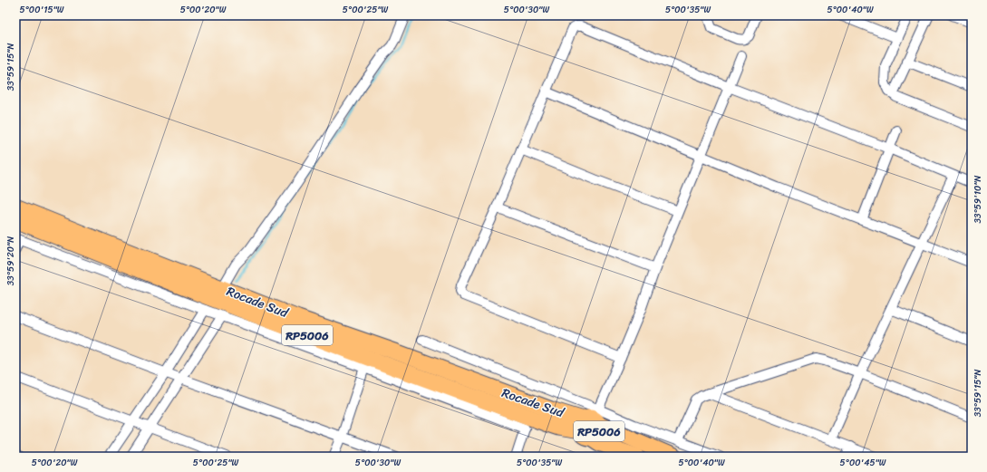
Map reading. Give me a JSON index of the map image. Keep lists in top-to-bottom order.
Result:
{
  "streets": {
    "highway": ["Rocade Sud", "RP5006"]
  },
  "coordinates": [
    "5°00'15\"W",
    "5°00'20\"W",
    "5°00'25\"W",
    "5°00'30\"W",
    "5°00'35\"W",
    "5°00'40\"W",
    "33°59'15\"N",
    "33°59'10\"N",
    "33°59'20\"N",
    "5°00'45\"W"
  ]
}
